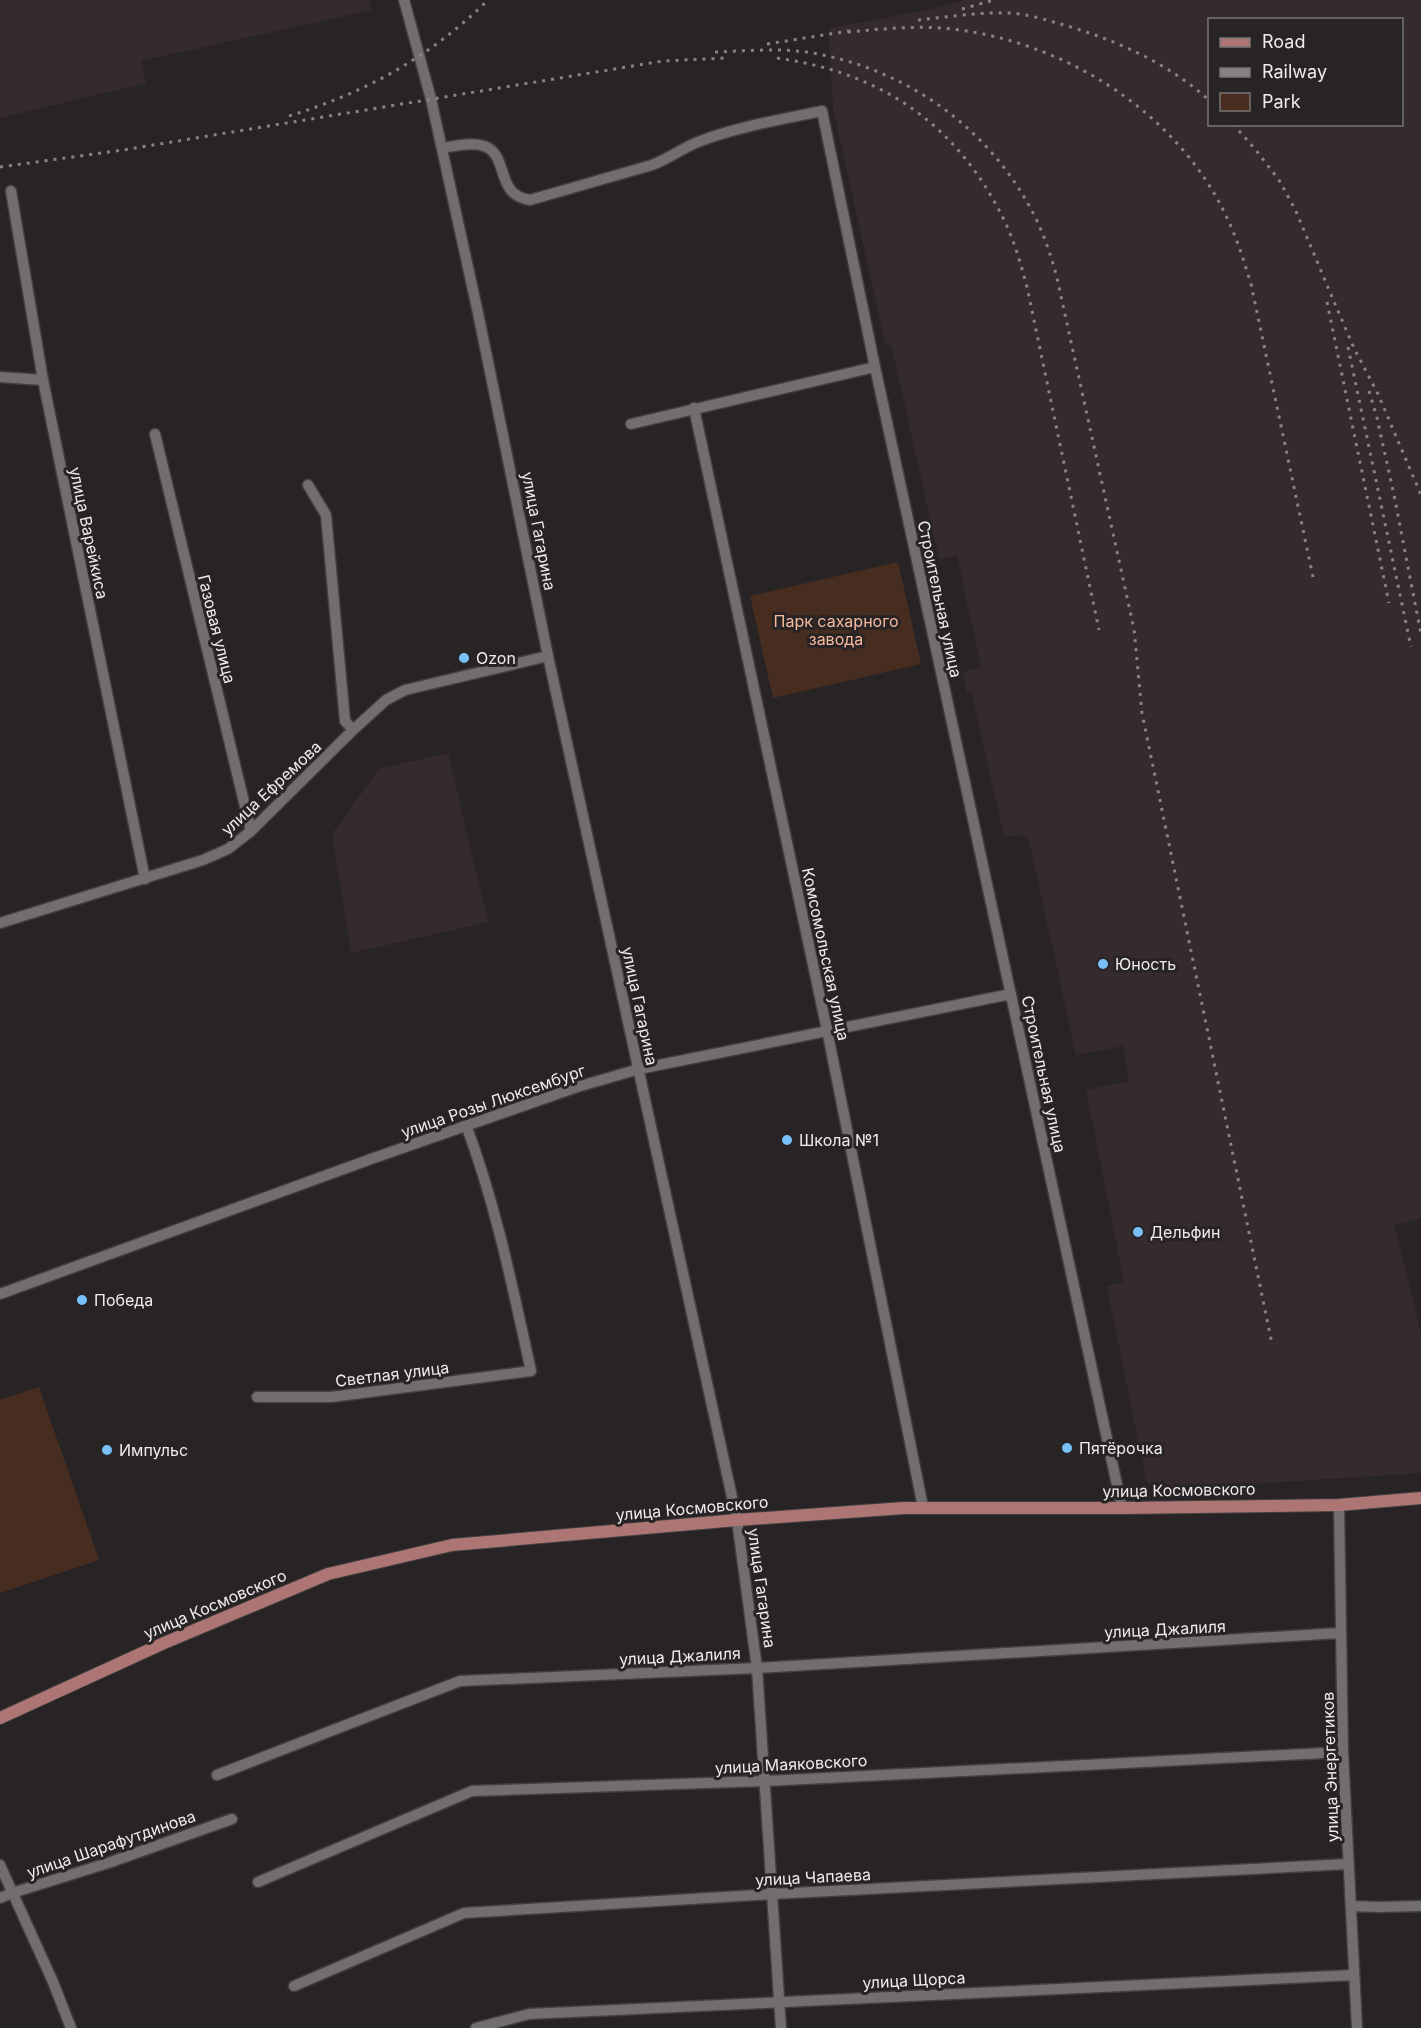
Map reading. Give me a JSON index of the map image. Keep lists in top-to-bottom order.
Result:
{
  "streets": {
    "main road": ["улица Космовского"],
    "street": [
      "улица Гагарина",
      "улица Варейкиса",
      "Строительная улица",
      "Газовая улица",
      "улица Ефремова",
      "Комсомольская улица",
      "улица Розы Люксембург",
      "Светлая улица",
      "улица Джалиля",
      "улица Маяковского",
      "улица Энергетиков",
      "улица Шарафутдинова",
      "улица Чапаева",
      "улица Щорса"
    ]
  },
  "crossings": [
    ["улица Гагарина", "Строительная улица"],
    ["улица Гагарина", "улица Ефремова"],
    ["улица Гагарина", "улица Розы Люксембург"],
    ["улица Гагарина", "улица Космовского"],
    ["улица Гагарина", "улица Джалиля"],
    ["улица Гагарина", "улица Маяковского"],
    ["улица Гагарина", "улица Чапаева"],
    ["улица Гагарина", "улица Щорса"],
    ["улица Варейкиса", "улица Ефремова"],
    ["Строительная улица", "улица Розы Люксембург"],
    ["Строительная улица", "улица Космовского"],
    ["Газовая улица", "улица Ефремова"],
    ["Комсомольская улица", "улица Розы Люксембург"],
    ["Комсомольская улица", "улица Космовского"],
    ["улица Розы Люксембург", "Светлая улица"],
    ["улица Космовского", "улица Энергетиков"],
    ["улица Джалиля", "улица Энергетиков"],
    ["улица Маяковского", "улица Энергетиков"],
    ["улица Энергетиков", "улица Чапаева"],
    ["улица Энергетиков", "улица Щорса"]
  ],
  "parks": ["Парк сахарного завода"],
  "places": [
    "Ozon",
    "Юность",
    "Школа №1",
    "Дельфин",
    "Победа",
    "Пятёрочка",
    "Импульс"
  ],
  "legend": ["Road", "Railway", "Park"]
}
